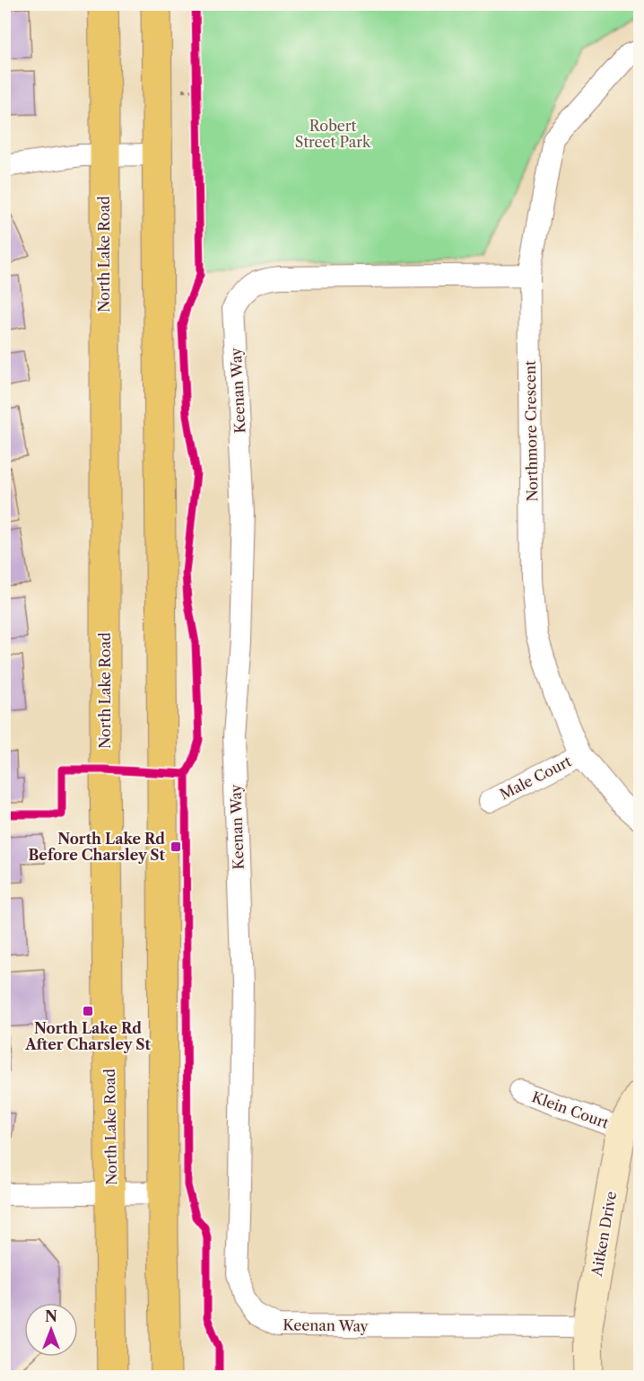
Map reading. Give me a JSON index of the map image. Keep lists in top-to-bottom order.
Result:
{
  "streets": {
    "main road": ["North Lake Road"],
    "street": [
      "Keenan Way",
      "Northmore Crescent",
      "Male Court",
      "Klein Court",
      "Aitken Drive"
    ]
  },
  "crossings": [
    ["Keenan Way", "Northmore Crescent"],
    ["Keenan Way", "Aitken Drive"],
    ["Northmore Crescent", "Male Court"],
    ["Klein Court", "Aitken Drive"]
  ],
  "parks": ["Robert Street Park"],
  "places": {
    "transit": ["North Lake Rd Before Charsley St", "North Lake Rd After Charsley St"]
  },
  "north": "top"
}
